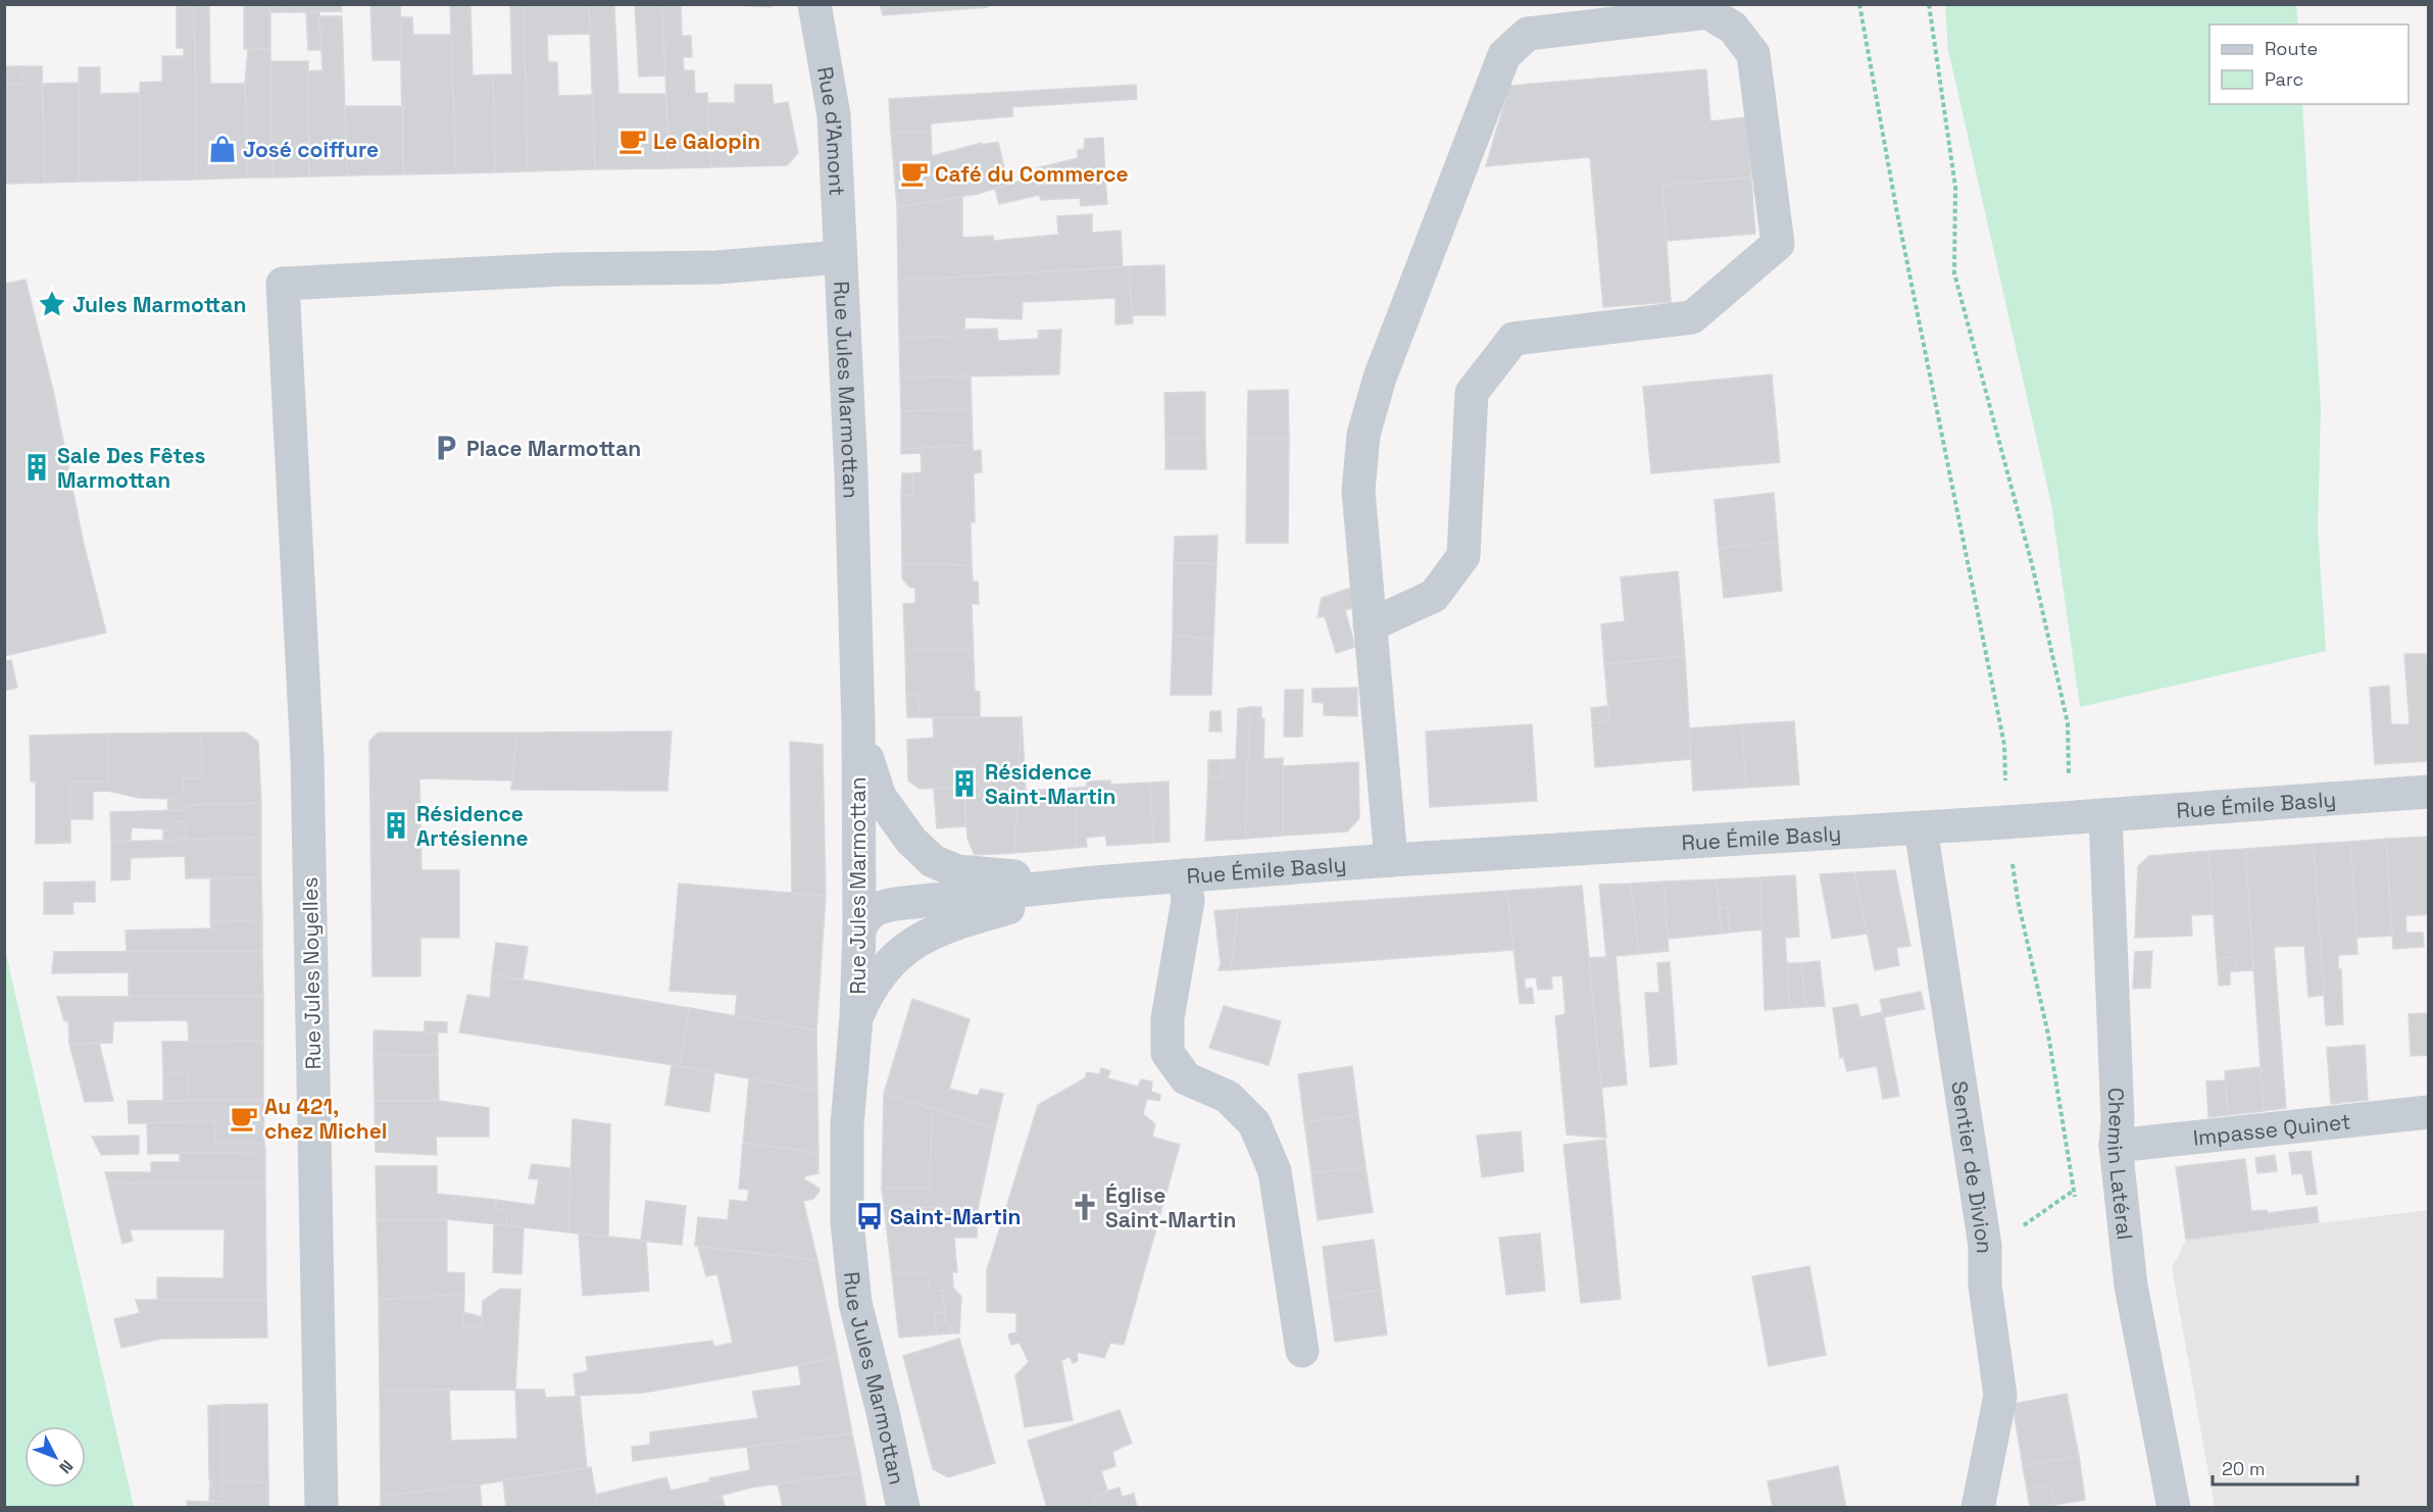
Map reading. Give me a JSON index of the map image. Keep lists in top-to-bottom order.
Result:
{
  "streets": {
    "street": [
      "Rue d'Amont",
      "Rue Jules Marmottan",
      "Rue Émile Basly",
      "Rue Jules Noyelles",
      "Impasse Quinet",
      "Chemin Latéral",
      "Sentier de Divion"
    ]
  },
  "crossings": [
    ["Rue d'Amont", "Rue Jules Marmottan"],
    ["Rue d'Amont", "Rue Jules Noyelles"],
    ["Rue Jules Marmottan", "Rue Émile Basly"],
    ["Rue Jules Marmottan", "Rue Jules Noyelles"],
    ["Rue Émile Basly", "Chemin Latéral"],
    ["Rue Émile Basly", "Sentier de Divion"],
    ["Impasse Quinet", "Chemin Latéral"]
  ],
  "places": {
    "cafe": ["Le Galopin", "Café du Commerce", "Au 421, chez Michel"],
    "shop": ["José coiffure"],
    "place": ["Jules Marmottan"],
    "parking": ["Place Marmottan"],
    "building": ["Sale Des Fêtes Marmottan", "Résidence Saint-Martin", "Résidence Artésienne"],
    "church": ["Église Saint-Martin"],
    "bus stop": ["Saint-Martin"]
  },
  "legend": ["Route", "Parc"],
  "scale_bar": "20 m",
  "north": "bottom right"
}
